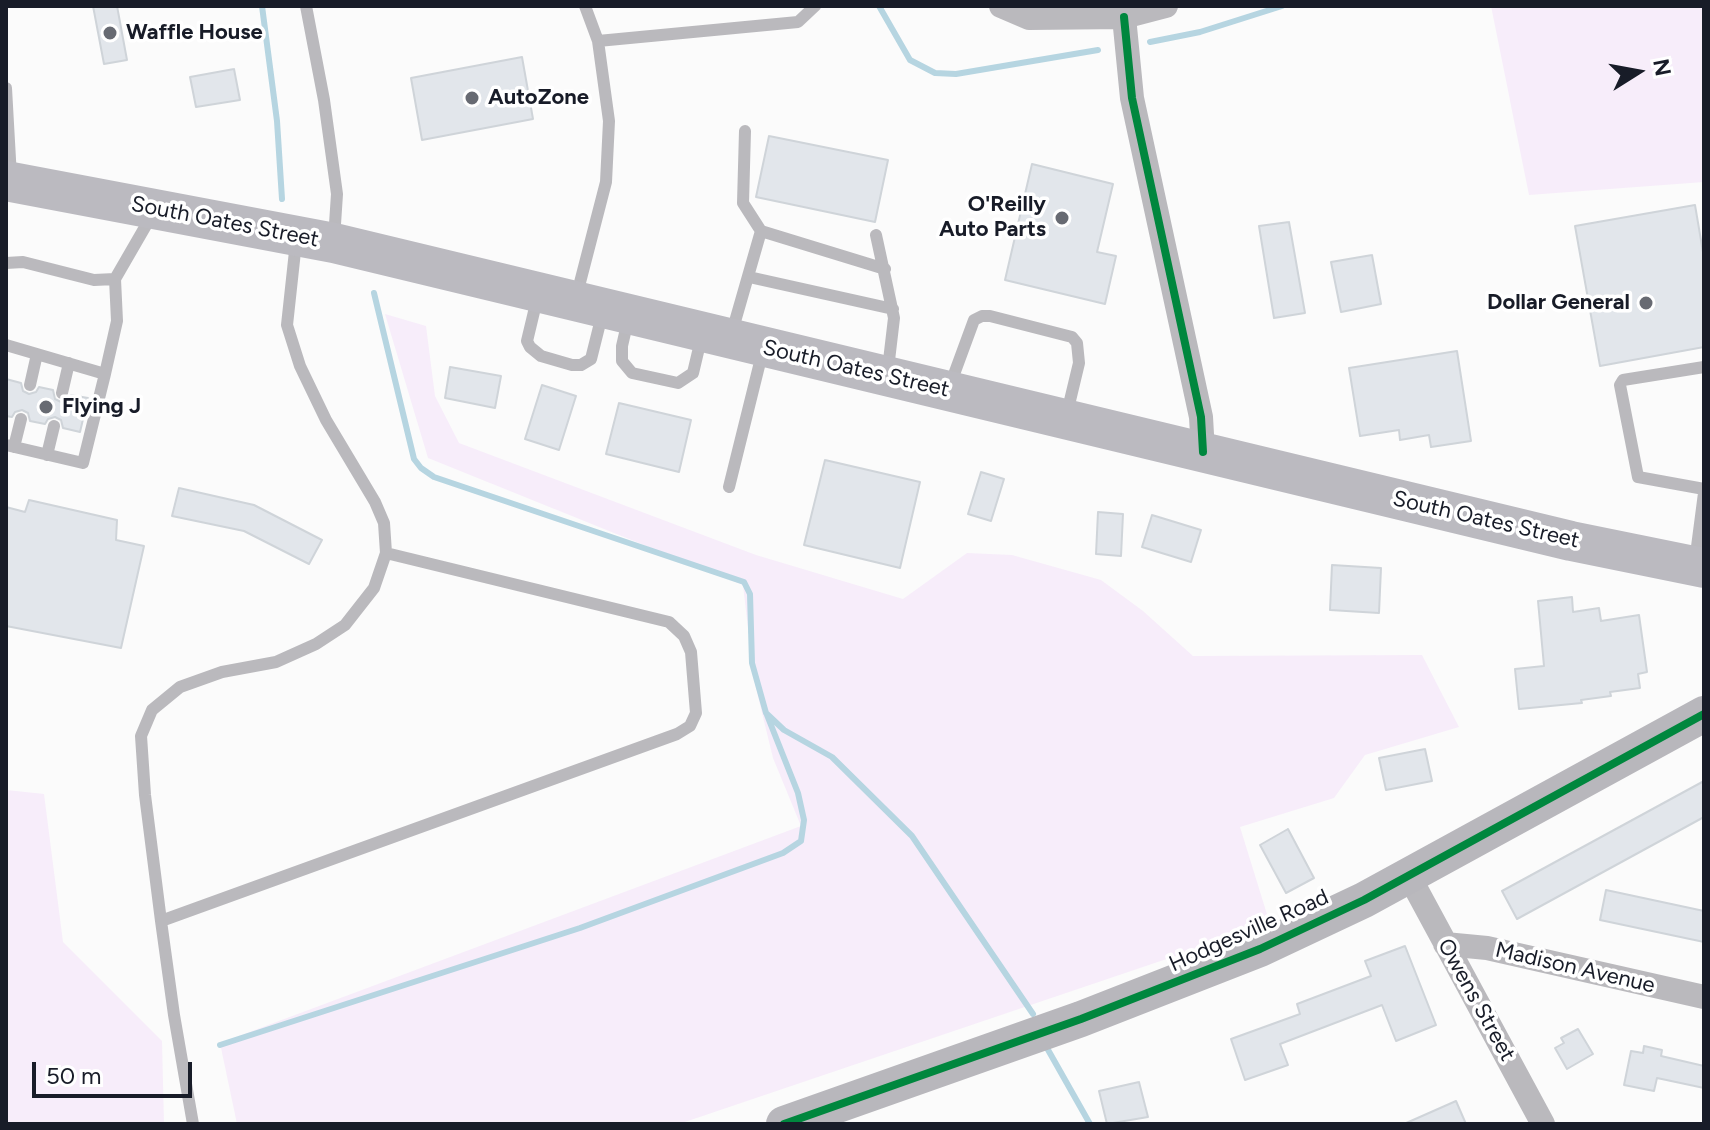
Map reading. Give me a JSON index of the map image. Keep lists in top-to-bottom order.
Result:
{
  "streets": {
    "main road": ["South Oates Street"],
    "street": ["Hodgesville Road", "Madison Avenue", "Owens Street"]
  },
  "crossings": [
    ["Hodgesville Road", "Owens Street"],
    ["Madison Avenue", "Owens Street"]
  ],
  "places": [
    "Waffle House",
    "AutoZone",
    "O'Reilly Auto Parts",
    "Dollar General",
    "Flying J"
  ],
  "scale_bar": "50 m",
  "north": "right"
}
